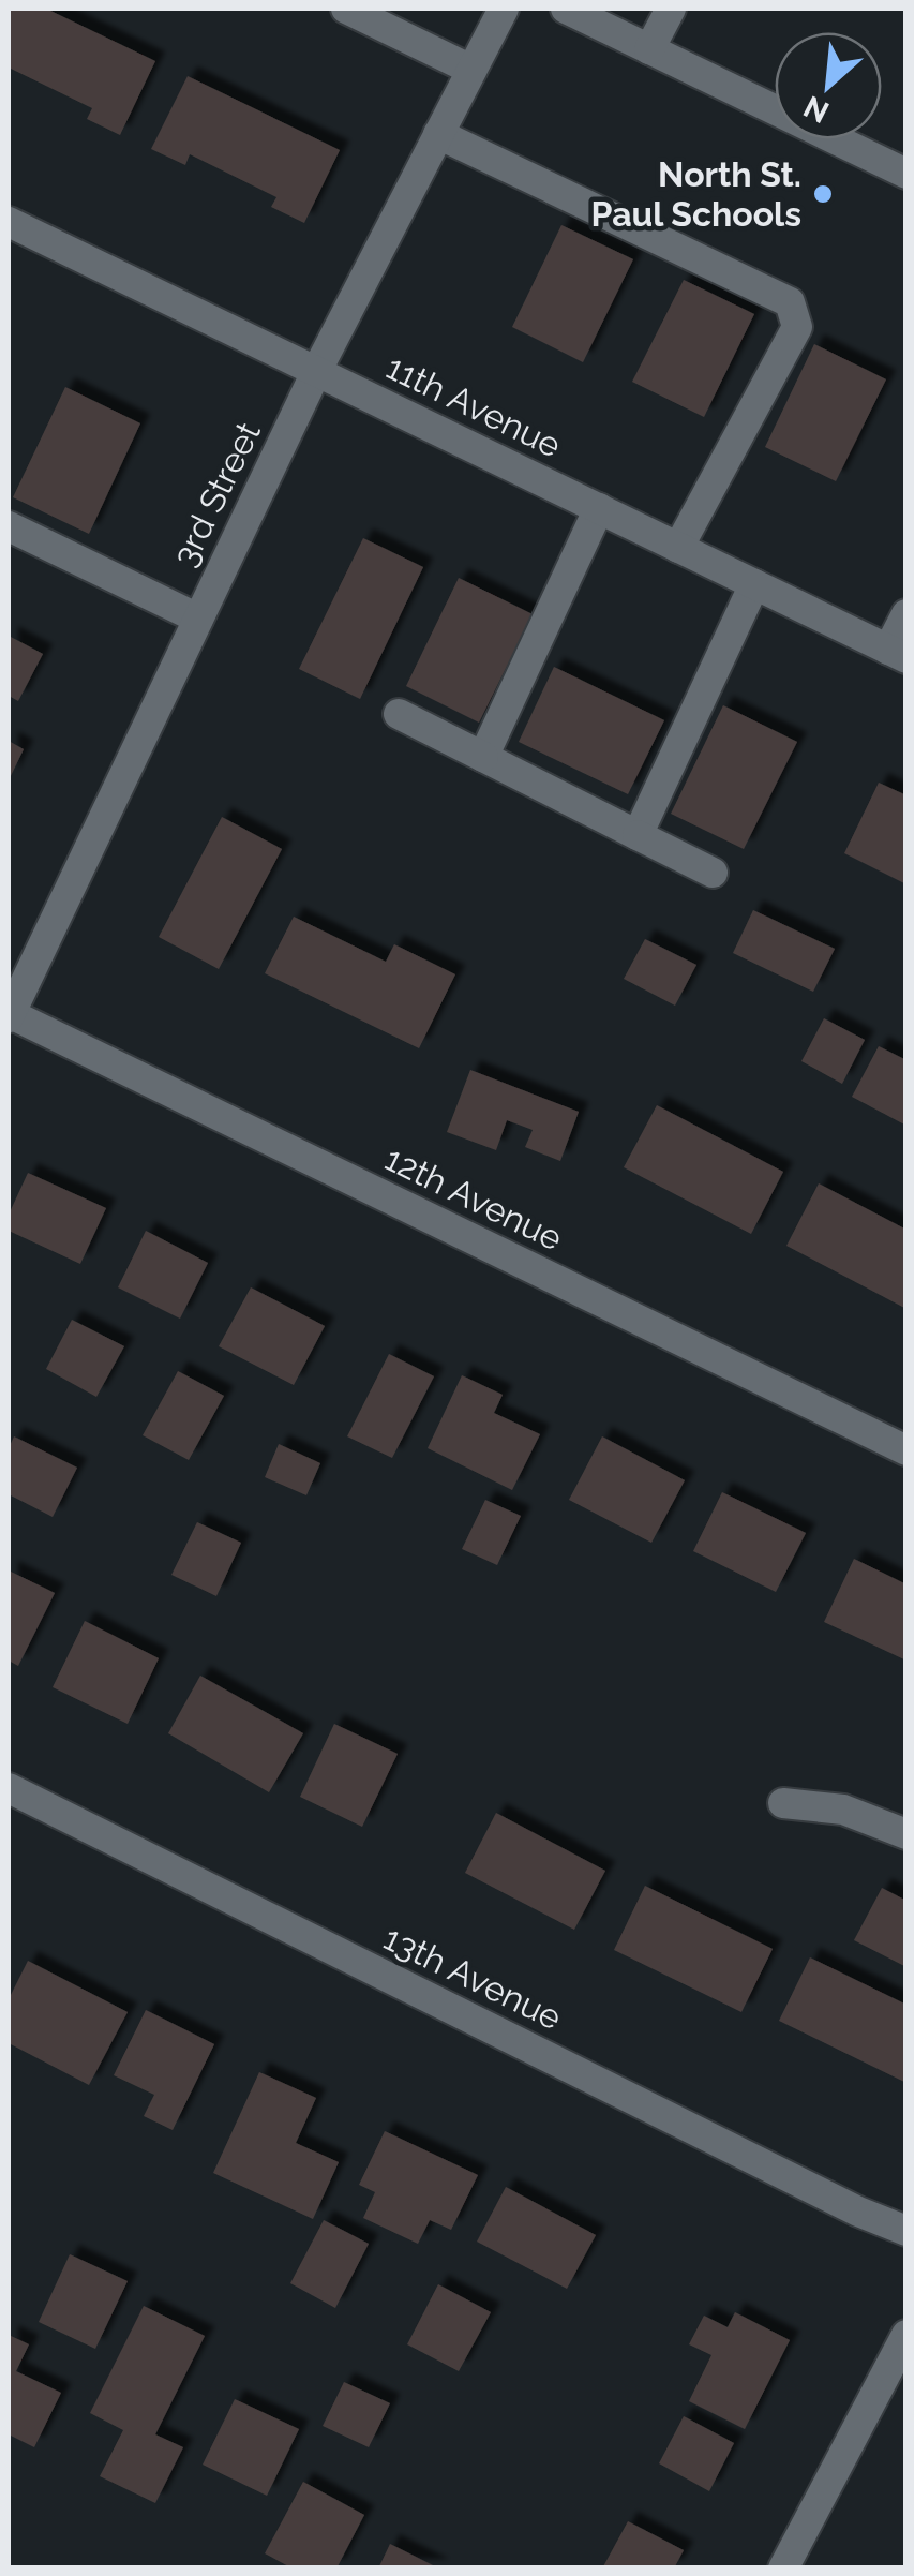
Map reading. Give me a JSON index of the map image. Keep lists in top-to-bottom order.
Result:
{
  "streets": {
    "street": [
      "11th Avenue",
      "3rd Street",
      "12th Avenue",
      "13th Avenue"
    ]
  },
  "crossings": [
    ["11th Avenue", "3rd Street"],
    ["3rd Street", "12th Avenue"]
  ],
  "places": ["North St. Paul Schools"],
  "north": "bottom left"
}
